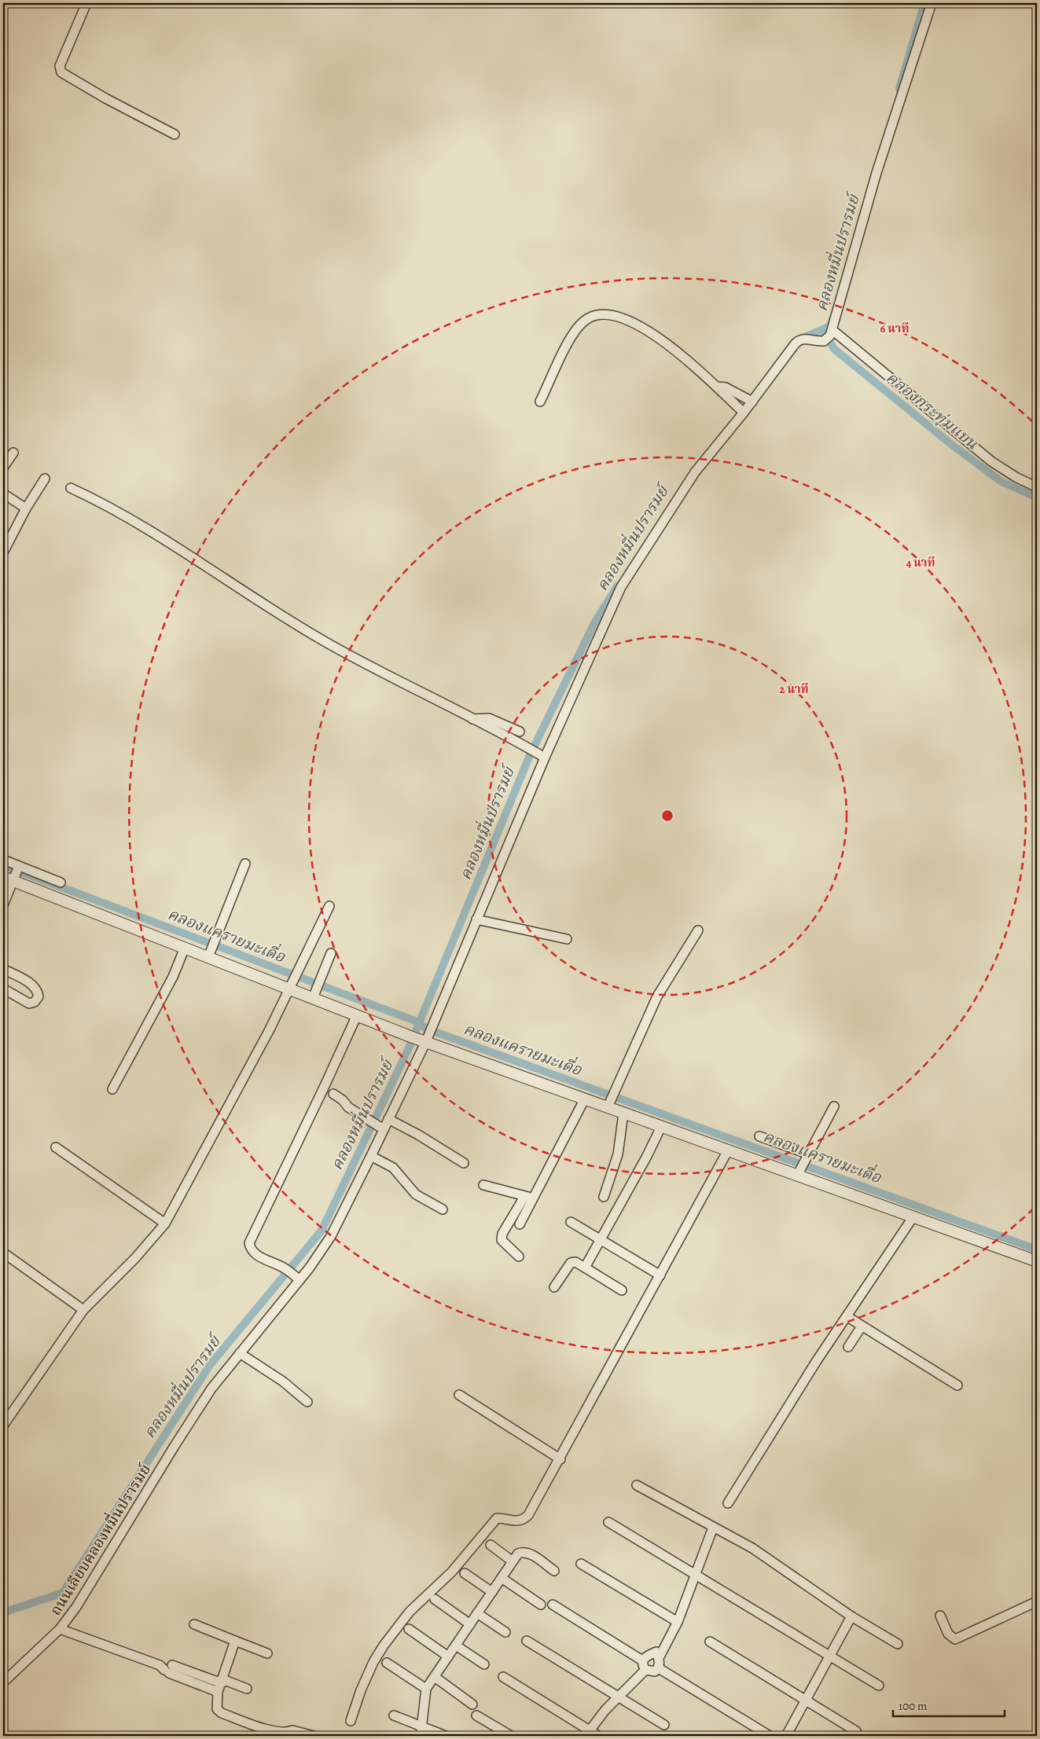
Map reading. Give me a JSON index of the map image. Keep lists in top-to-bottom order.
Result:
{
  "streets": {
    "street": ["ถนนเลียบคลองหมื่นปรารมย์"]
  },
  "water": ["คลองหมื่นปรารมย์", "คลองกระทุ่มแบน", "คลองแครายมะเดื่อ"],
  "scale_bar": "100 m",
  "rings": ["6 นาที", "4 นาที", "2 นาที"]
}
